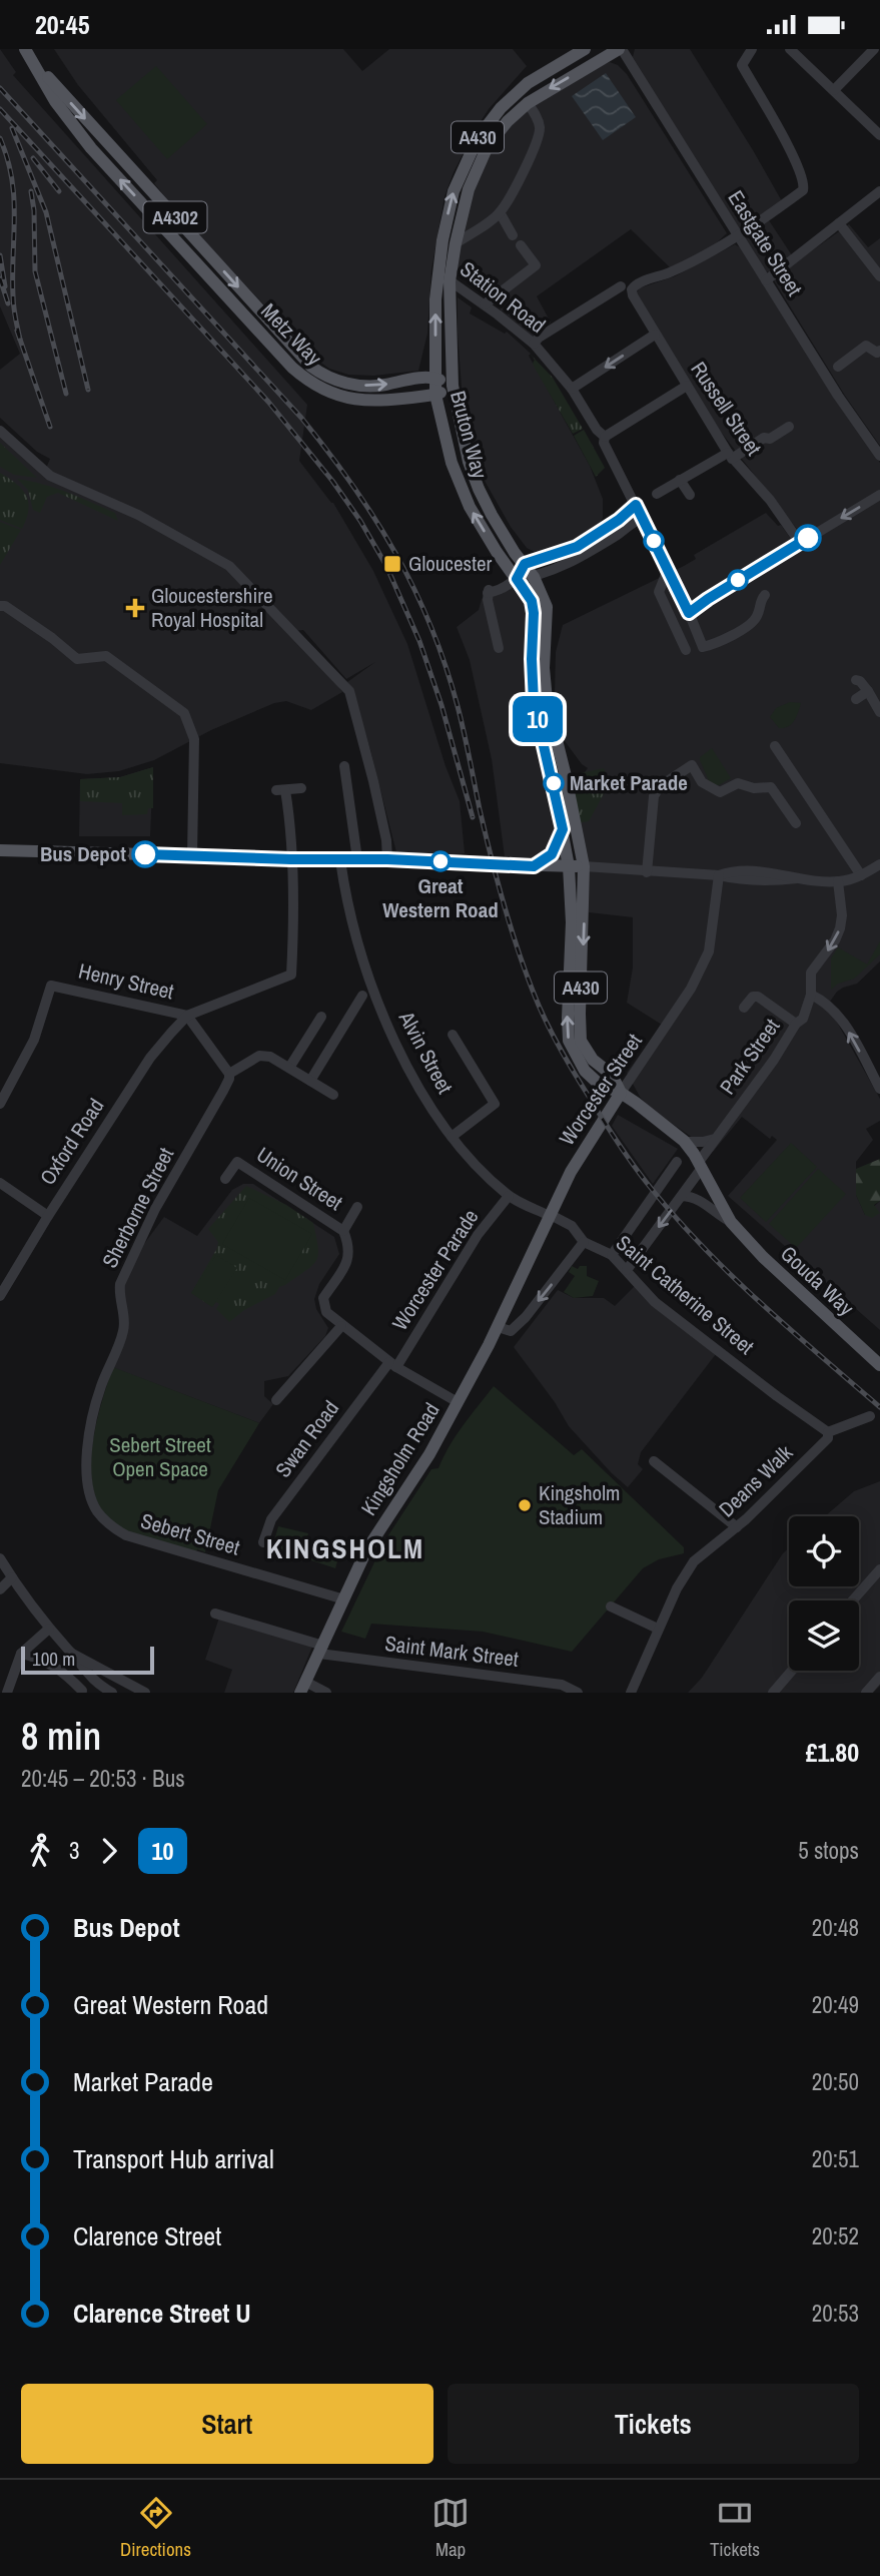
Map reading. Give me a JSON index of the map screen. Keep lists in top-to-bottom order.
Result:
{
  "streets": {
    "main road": [
      "A430",
      "A4302",
      "Metz Way",
      "Bruton Way",
      "Worcester Street",
      "Gouda Way",
      "Kingsholm Road"
    ],
    "street": [
      "Eastgate Street",
      "Station Road",
      "Russell Street",
      "Henry Street",
      "Alvin Street",
      "Park Street",
      "Oxford Road",
      "Union Street",
      "Sherborne Street",
      "Worcester Parade",
      "Saint Catherine Street",
      "Swan Road",
      "Deans Walk",
      "Sebert Street",
      "Saint Mark Street"
    ]
  },
  "crossings": [
    ["A430", "Bruton Way"],
    ["A430", "Worcester Street"],
    ["A430", "Gouda Way"],
    ["Eastgate Street", "Bruton Way"],
    ["Station Road", "Bruton Way"],
    ["Metz Way", "Bruton Way"],
    ["Henry Street", "Oxford Road"],
    ["Alvin Street", "Worcester Street"],
    ["Alvin Street", "Worcester Parade"],
    ["Alvin Street", "Saint Catherine Street"],
    ["Park Street", "Gouda Way"],
    ["Park Street", "Saint Catherine Street"],
    ["Worcester Street", "Gouda Way"],
    ["Worcester Street", "Saint Catherine Street"],
    ["Worcester Street", "Kingsholm Road"],
    ["Sherborne Street", "Sebert Street"],
    ["Worcester Parade", "Swan Road"],
    ["Saint Catherine Street", "Deans Walk"],
    ["Kingsholm Road", "Sebert Street"],
    ["Kingsholm Road", "Saint Mark Street"]
  ],
  "districts": ["KINGSHOLM"],
  "parks": ["Sebert Street Open Space"],
  "places": {
    "transit": ["Gloucester"],
    "health": ["Gloucestershire Royal Hospital"],
    "other": [
      "Market Parade",
      "Bus Depot",
      "Great Western Road",
      "Kingsholm Stadium"
    ]
  },
  "lines": ["bus line 10"],
  "scale_bar": "100 m",
  "page": {
    "status": "20:45",
    "on_map": "10",
    "scale": "100 m",
    "heading": ["8 min", "20:45 – 20:53 · Bus", "£1.80"],
    "legs": ["3", "10", "5 stops"],
    "list": [
      {
        "name": "Bus Depot",
        "value": "20:48"
      },
      {
        "name": "Great Western Road",
        "value": "20:49"
      },
      {
        "name": "Market Parade",
        "value": "20:50"
      },
      {
        "name": "Transport Hub arrival",
        "value": "20:51"
      },
      {
        "name": "Clarence Street",
        "value": "20:52"
      },
      {
        "name": "Clarence Street U",
        "value": "20:53"
      }
    ],
    "buttons": ["Start", "Tickets"],
    "tabs": ["Directions", "Map", "Tickets"]
  }
}
